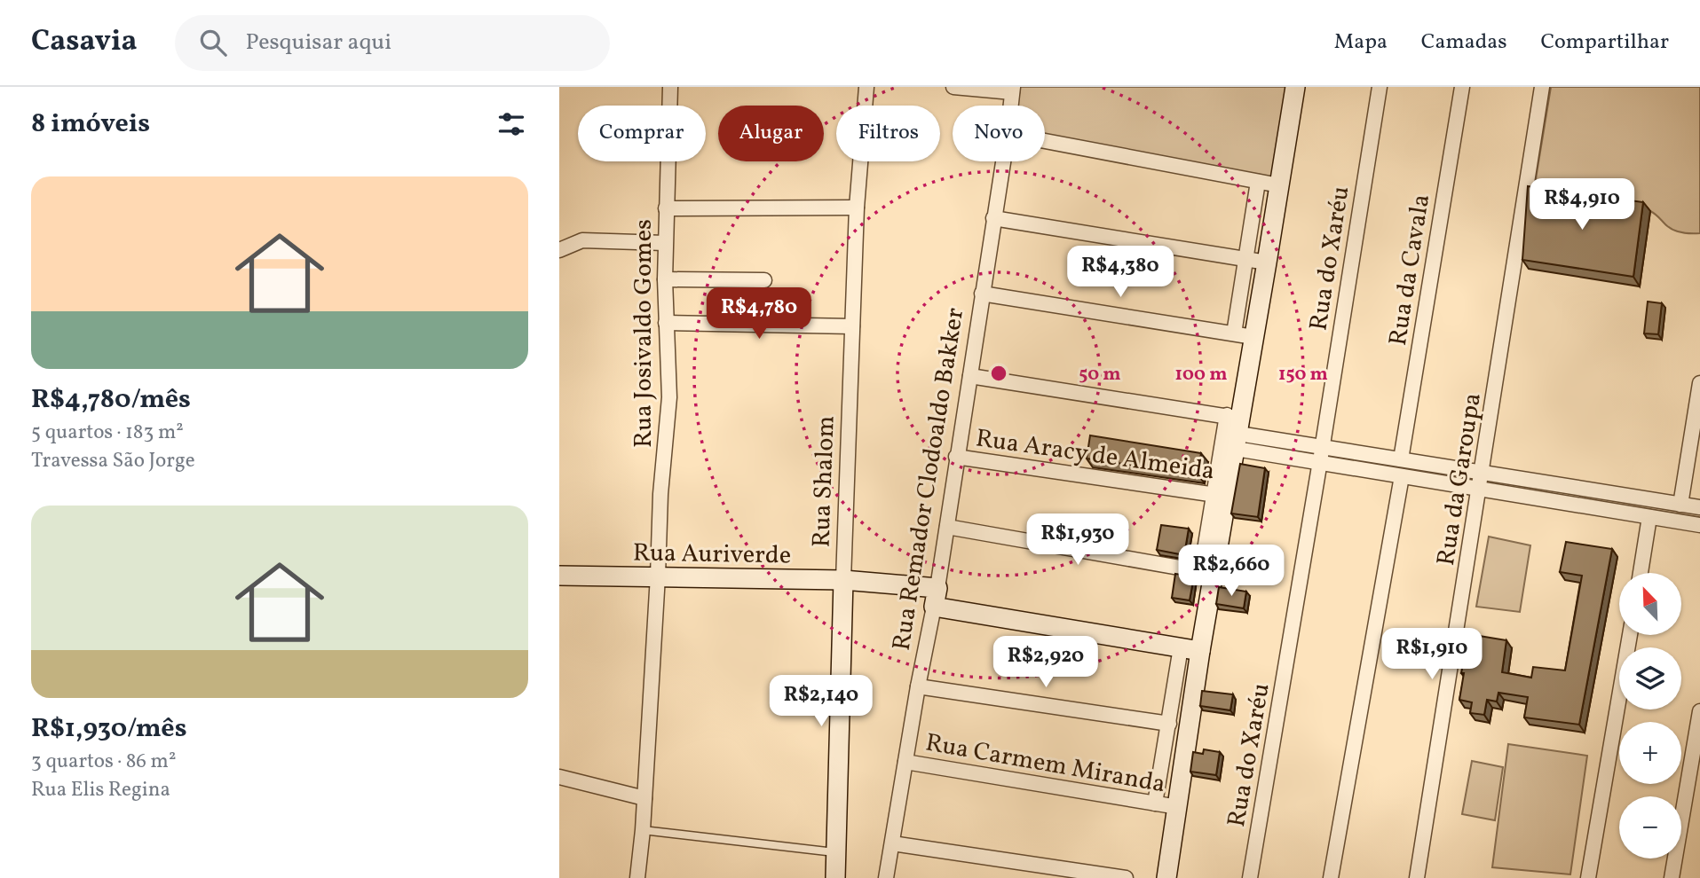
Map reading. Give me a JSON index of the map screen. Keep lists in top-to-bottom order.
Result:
{
  "streets": {
    "street": [
      "Rua do Xaréu",
      "Rua da Cavala",
      "Rua Josivaldo Gomes",
      "Rua Aracy de Almeida",
      "Rua Remador Clodoaldo Bakker",
      "Rua da Garoupa",
      "Rua Shalom",
      "Rua Auriverde",
      "Rua Carmem Miranda"
    ]
  },
  "crossings": [
    ["Rua Josivaldo Gomes", "Rua Auriverde"],
    ["Rua Aracy de Almeida", "Rua Remador Clodoaldo Bakker"],
    ["Rua Remador Clodoaldo Bakker", "Rua Auriverde"],
    ["Rua Remador Clodoaldo Bakker", "Rua Carmem Miranda"],
    ["Rua Shalom", "Rua Auriverde"]
  ],
  "north": "top left",
  "page": {
    "header": "Casavia",
    "search": "Pesquisar aqui",
    "nav": ["Mapa", "Camadas", "Compartilhar"],
    "heading": "8 imóveis",
    "chip": [
      "Comprar",
      "Alugar",
      "Filtros",
      "Novo"
    ],
    "list": [
      {
        "name": "R$4,780/mês",
        "note": "5 quartos · 183 m² · Travessa São Jorge"
      },
      {
        "name": "R$1,930/mês",
        "note": "3 quartos · 86 m² · Rua Elis Regina"
      }
    ],
    "price": [
      "R$4,910",
      "R$4,380",
      "R$4,780",
      "R$1,930",
      "R$2,660",
      "R$1,910",
      "R$2,920",
      "R$2,140"
    ],
    "map_buttons": ["+", "−"]
  },
  "rings": ["50 m", "100 m", "150 m"]
}
